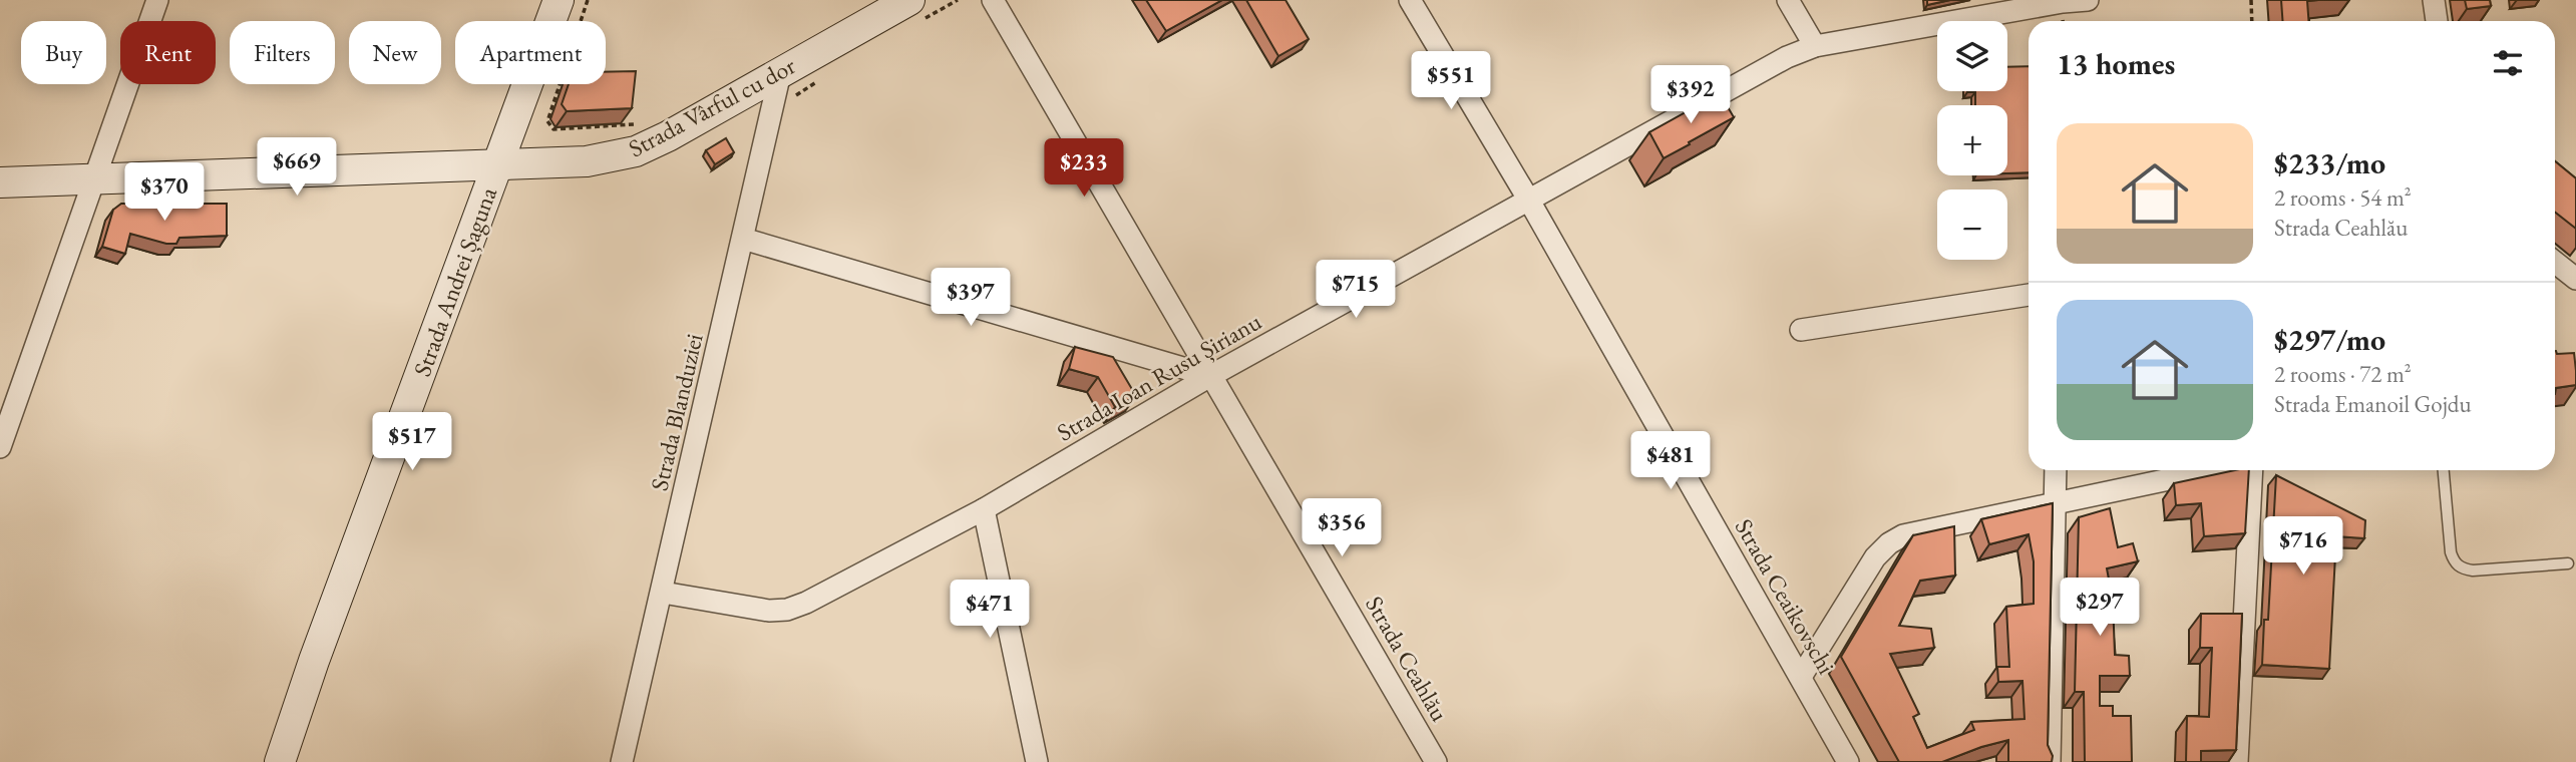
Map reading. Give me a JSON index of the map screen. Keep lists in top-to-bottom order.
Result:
{
  "streets": {
    "street": [
      "Strada Vârful cu dor",
      "Strada Andrei Șaguna",
      "Strada Ioan Rusu Șirianu",
      "Strada Blanduziei",
      "Strada Ceaikovschi",
      "Strada Ceahlău"
    ]
  },
  "crossings": [
    ["Strada Vârful cu dor", "Strada Andrei Șaguna"],
    ["Strada Vârful cu dor", "Strada Blanduziei"],
    ["Strada Ioan Rusu Șirianu", "Strada Blanduziei"],
    ["Strada Ioan Rusu Șirianu", "Strada Ceaikovschi"],
    ["Strada Ioan Rusu Șirianu", "Strada Ceahlău"]
  ],
  "page": {
    "map_buttons": ["+", "−"],
    "chip": [
      "Buy",
      "Rent",
      "Filters",
      "New",
      "Apartment"
    ],
    "heading": "13 homes",
    "price": [
      "$551",
      "$392",
      "$669",
      "$233",
      "$370",
      "$715",
      "$397",
      "$517",
      "$481",
      "$356",
      "$716",
      "$297",
      "$471"
    ],
    "list": [
      {
        "name": "$233/mo",
        "note": "2 rooms · 54 m² · Strada Ceahlău"
      },
      {
        "name": "$297/mo",
        "note": "2 rooms · 72 m² · Strada Emanoil Gojdu"
      }
    ]
  }
}
